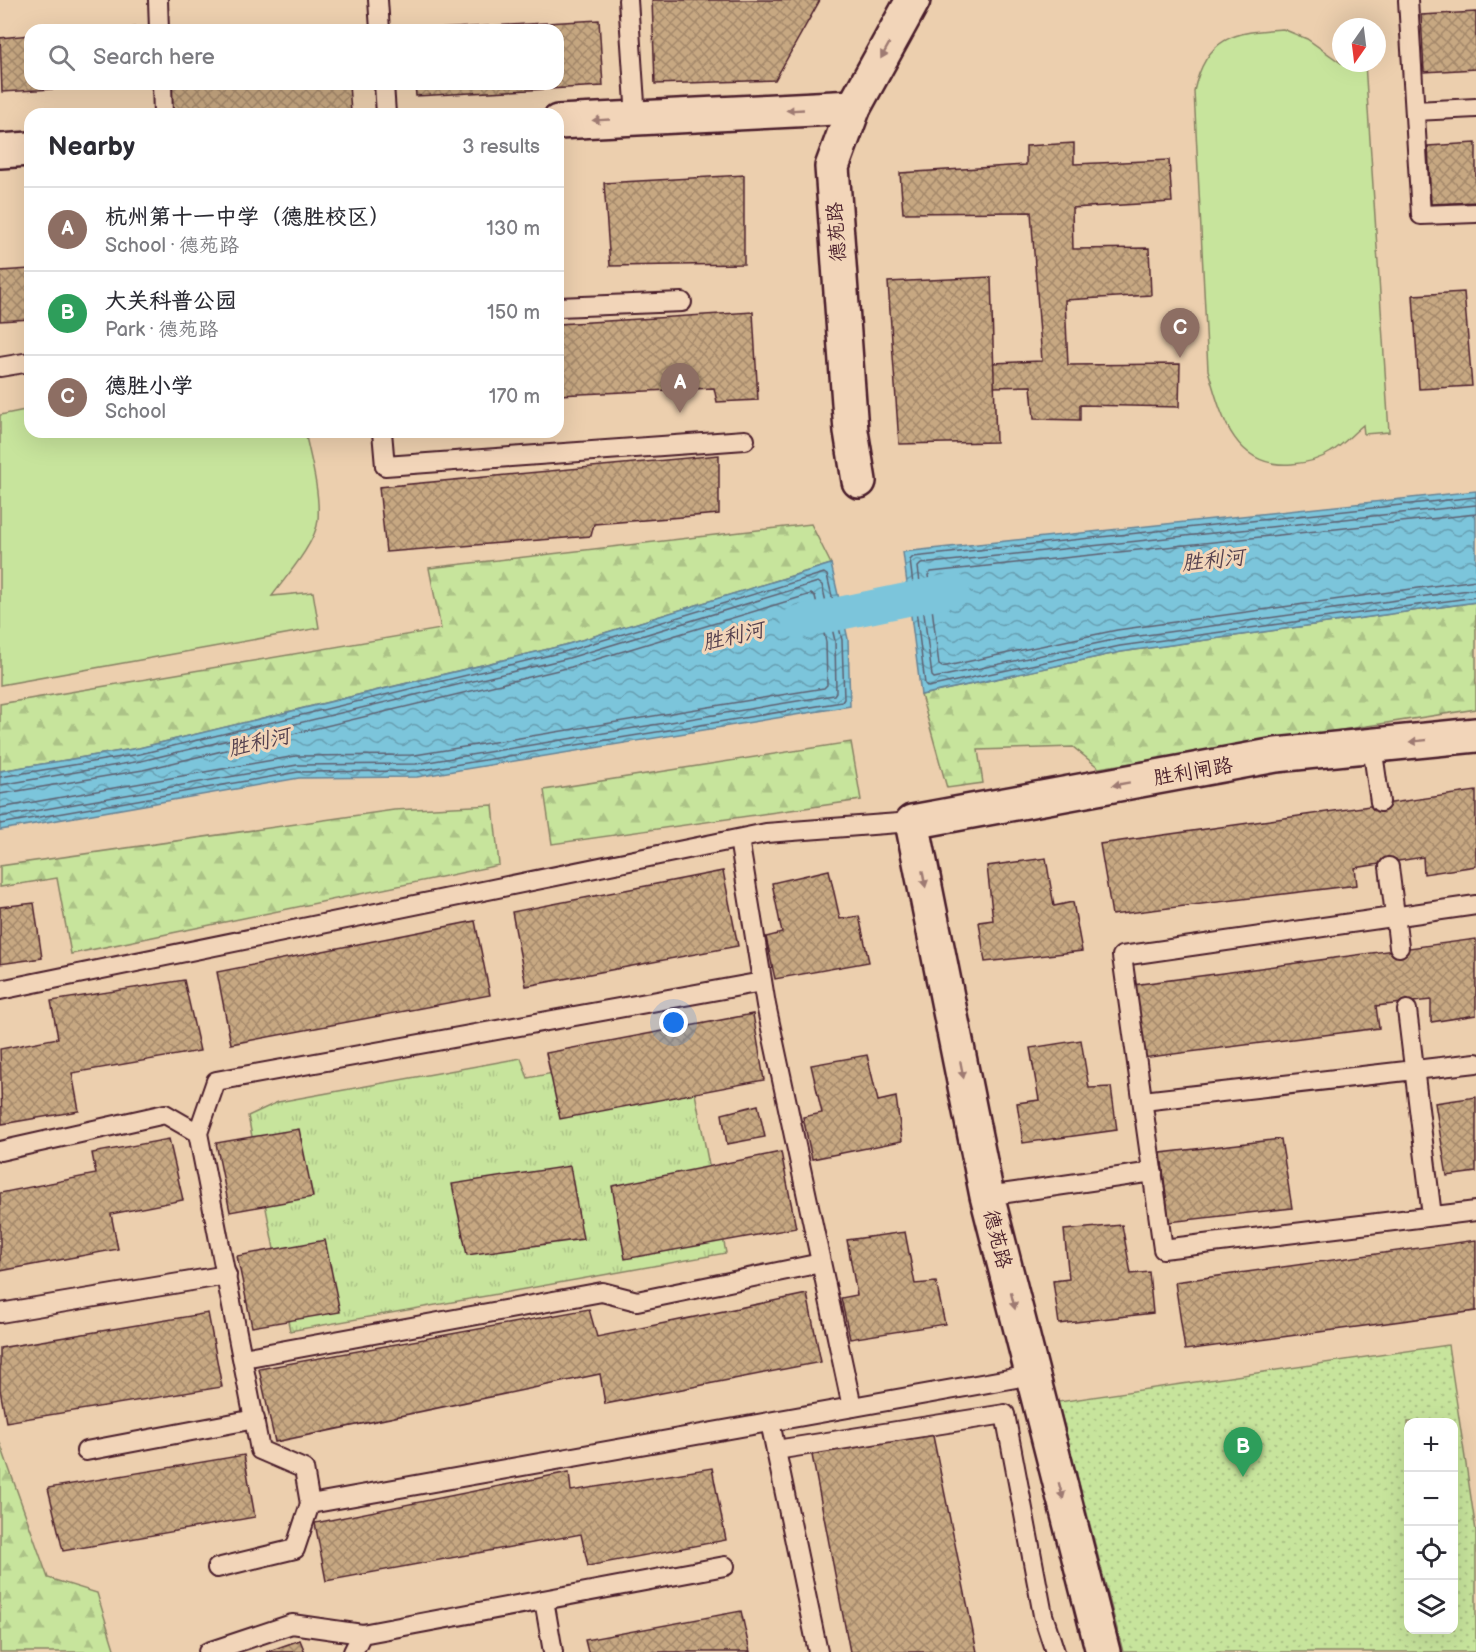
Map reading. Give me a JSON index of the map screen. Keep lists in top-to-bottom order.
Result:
{
  "streets": {
    "street": ["德苑路", "胜利闸路"]
  },
  "crossings": [
    ["德苑路", "胜利闸路"]
  ],
  "one_way": ["德苑路", "胜利闸路"],
  "water": ["胜利河"],
  "north": "bottom",
  "page": {
    "search": "Search here",
    "heading": ["Nearby", "3 results"],
    "list": [
      {
        "mark": "A",
        "name": "杭州第十一中学（德胜校区）",
        "note": "School · 德苑路",
        "value": "130 m"
      },
      {
        "mark": "B",
        "name": "大关科普公园",
        "note": "Park · 德苑路",
        "value": "150 m"
      },
      {
        "mark": "C",
        "name": "德胜小学",
        "note": "School",
        "value": "170 m"
      }
    ],
    "pins": ["C", "A", "B"],
    "map_buttons": ["+", "−"]
  }
}
